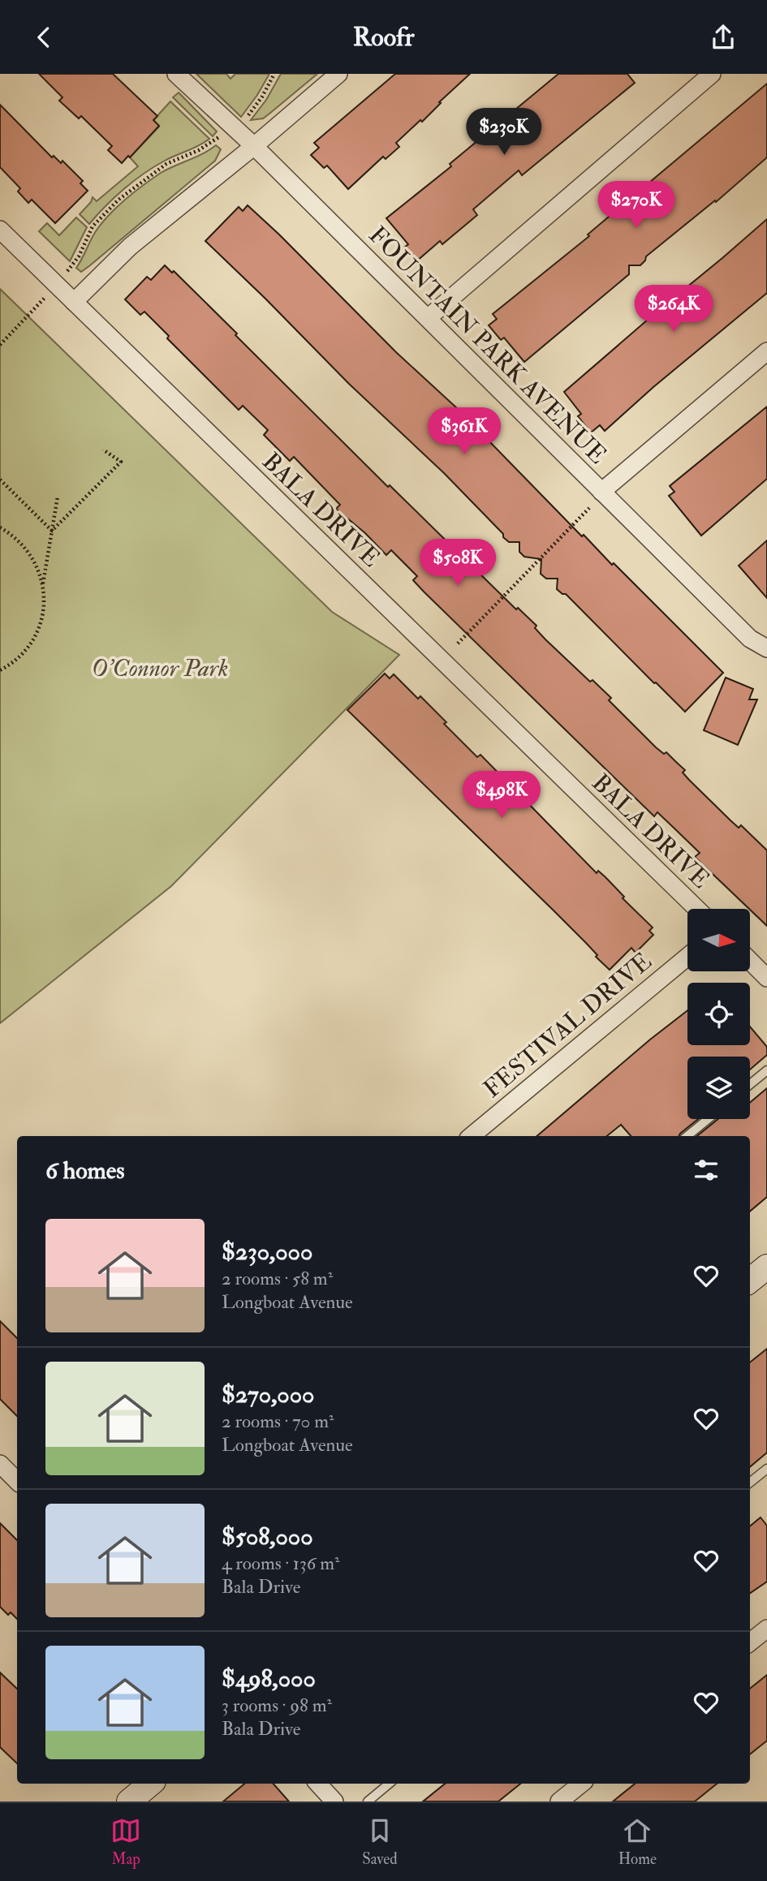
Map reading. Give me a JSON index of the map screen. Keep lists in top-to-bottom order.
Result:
{
  "streets": {
    "street": ["FOUNTAIN PARK AVENUE", "BALA DRIVE", "FESTIVAL DRIVE"]
  },
  "parks": ["O'Connor Park"],
  "north": "right",
  "page": {
    "header": "Roofr",
    "price": [
      "$230K",
      "$270K",
      "$264K",
      "$361K",
      "$508K",
      "$498K"
    ],
    "heading": "6 homes",
    "list": [
      {
        "name": "$230,000",
        "note": "2 rooms · 58 m² · Longboat Avenue"
      },
      {
        "name": "$270,000",
        "note": "2 rooms · 70 m² · Longboat Avenue"
      },
      {
        "name": "$508,000",
        "note": "4 rooms · 136 m² · Bala Drive"
      },
      {
        "name": "$498,000",
        "note": "3 rooms · 98 m² · Bala Drive"
      }
    ],
    "tabs": ["Map", "Saved", "Home"]
  }
}
